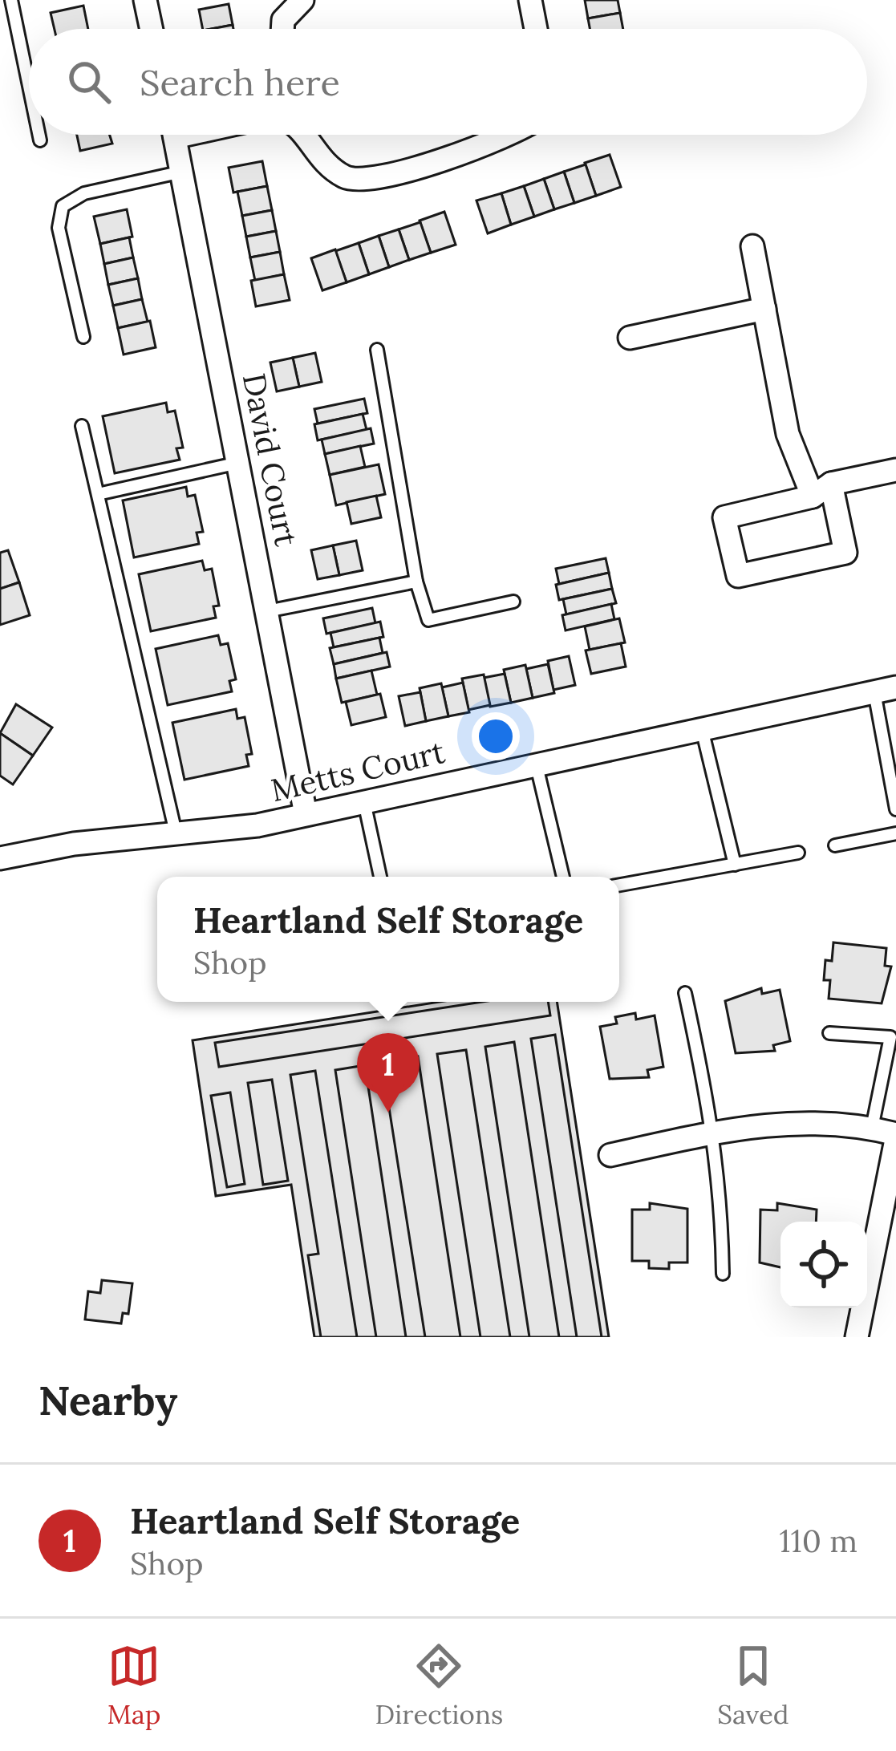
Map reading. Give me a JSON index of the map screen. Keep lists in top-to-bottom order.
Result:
{
  "streets": {
    "street": ["David Court", "Metts Court"]
  },
  "crossings": [
    ["David Court", "Metts Court"]
  ],
  "page": {
    "search": "Search here",
    "popup": ["Heartland Self Storage", "Shop"],
    "pins": "1",
    "heading": "Nearby",
    "list": [
      {
        "mark": "1",
        "name": "Heartland Self Storage",
        "note": "Shop",
        "value": "110 m"
      }
    ],
    "nav": ["Map", "Directions", "Saved"]
  }
}
